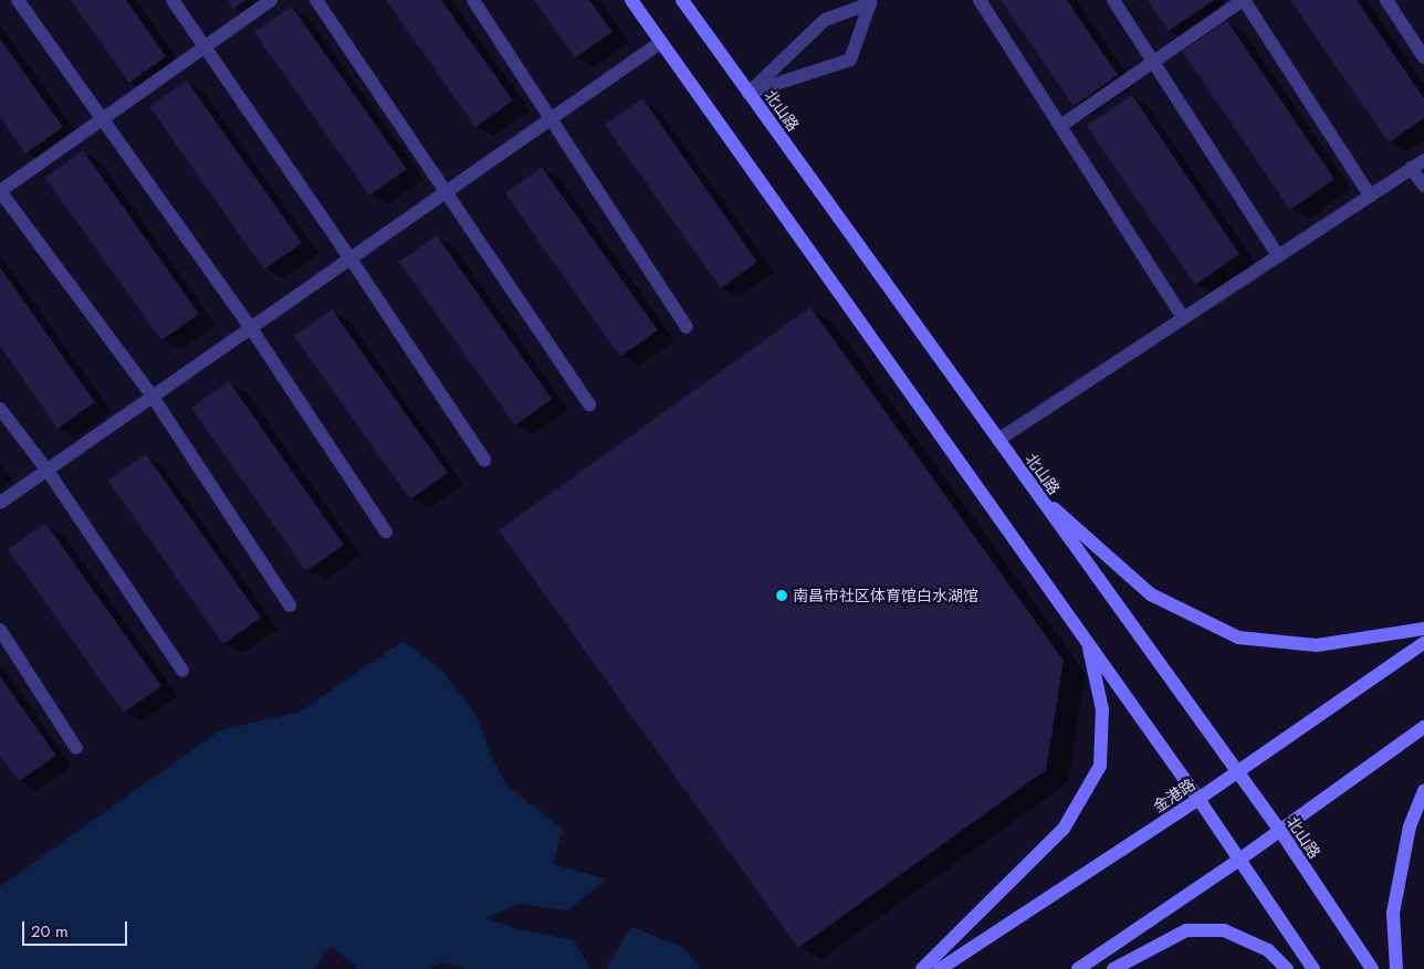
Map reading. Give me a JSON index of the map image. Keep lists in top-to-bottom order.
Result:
{
  "streets": {
    "street": ["北山路", "金港路"]
  },
  "crossings": [
    ["北山路", "金港路"]
  ],
  "places": ["南昌市社区体育馆白水湖馆"],
  "scale_bar": "20 m"
}
